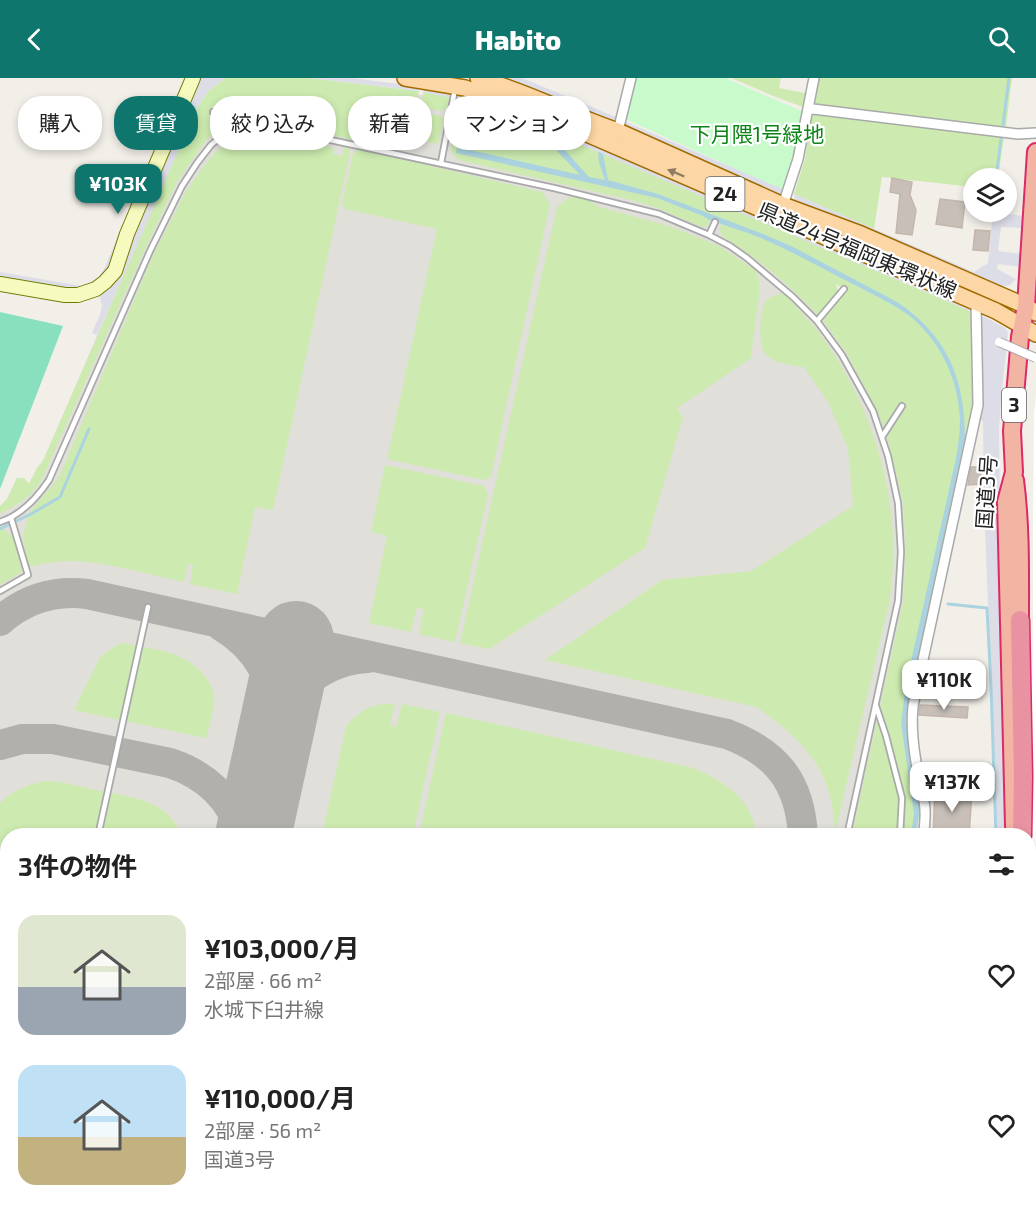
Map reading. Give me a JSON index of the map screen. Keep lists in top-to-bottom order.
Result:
{
  "streets": {
    "highway": ["3", "国道3号"],
    "main road": ["24", "県道24号福岡東環状線"]
  },
  "crossings": [
    ["24", "国道3号"],
    ["県道24号福岡東環状線", "国道3号"],
    ["3", "国道3号"]
  ],
  "parks": ["下月隈1号緑地"],
  "page": {
    "header": "Habito",
    "chip": [
      "購入",
      "賃貸",
      "絞り込み",
      "新着",
      "マンション"
    ],
    "price": ["¥103K", "¥110K", "¥137K"],
    "heading": "3件の物件",
    "list": [
      {
        "name": "¥103,000/月",
        "note": "2部屋 · 66 m² · 水城下臼井線"
      },
      {
        "name": "¥110,000/月",
        "note": "2部屋 · 56 m² · 国道3号"
      }
    ]
  }
}
